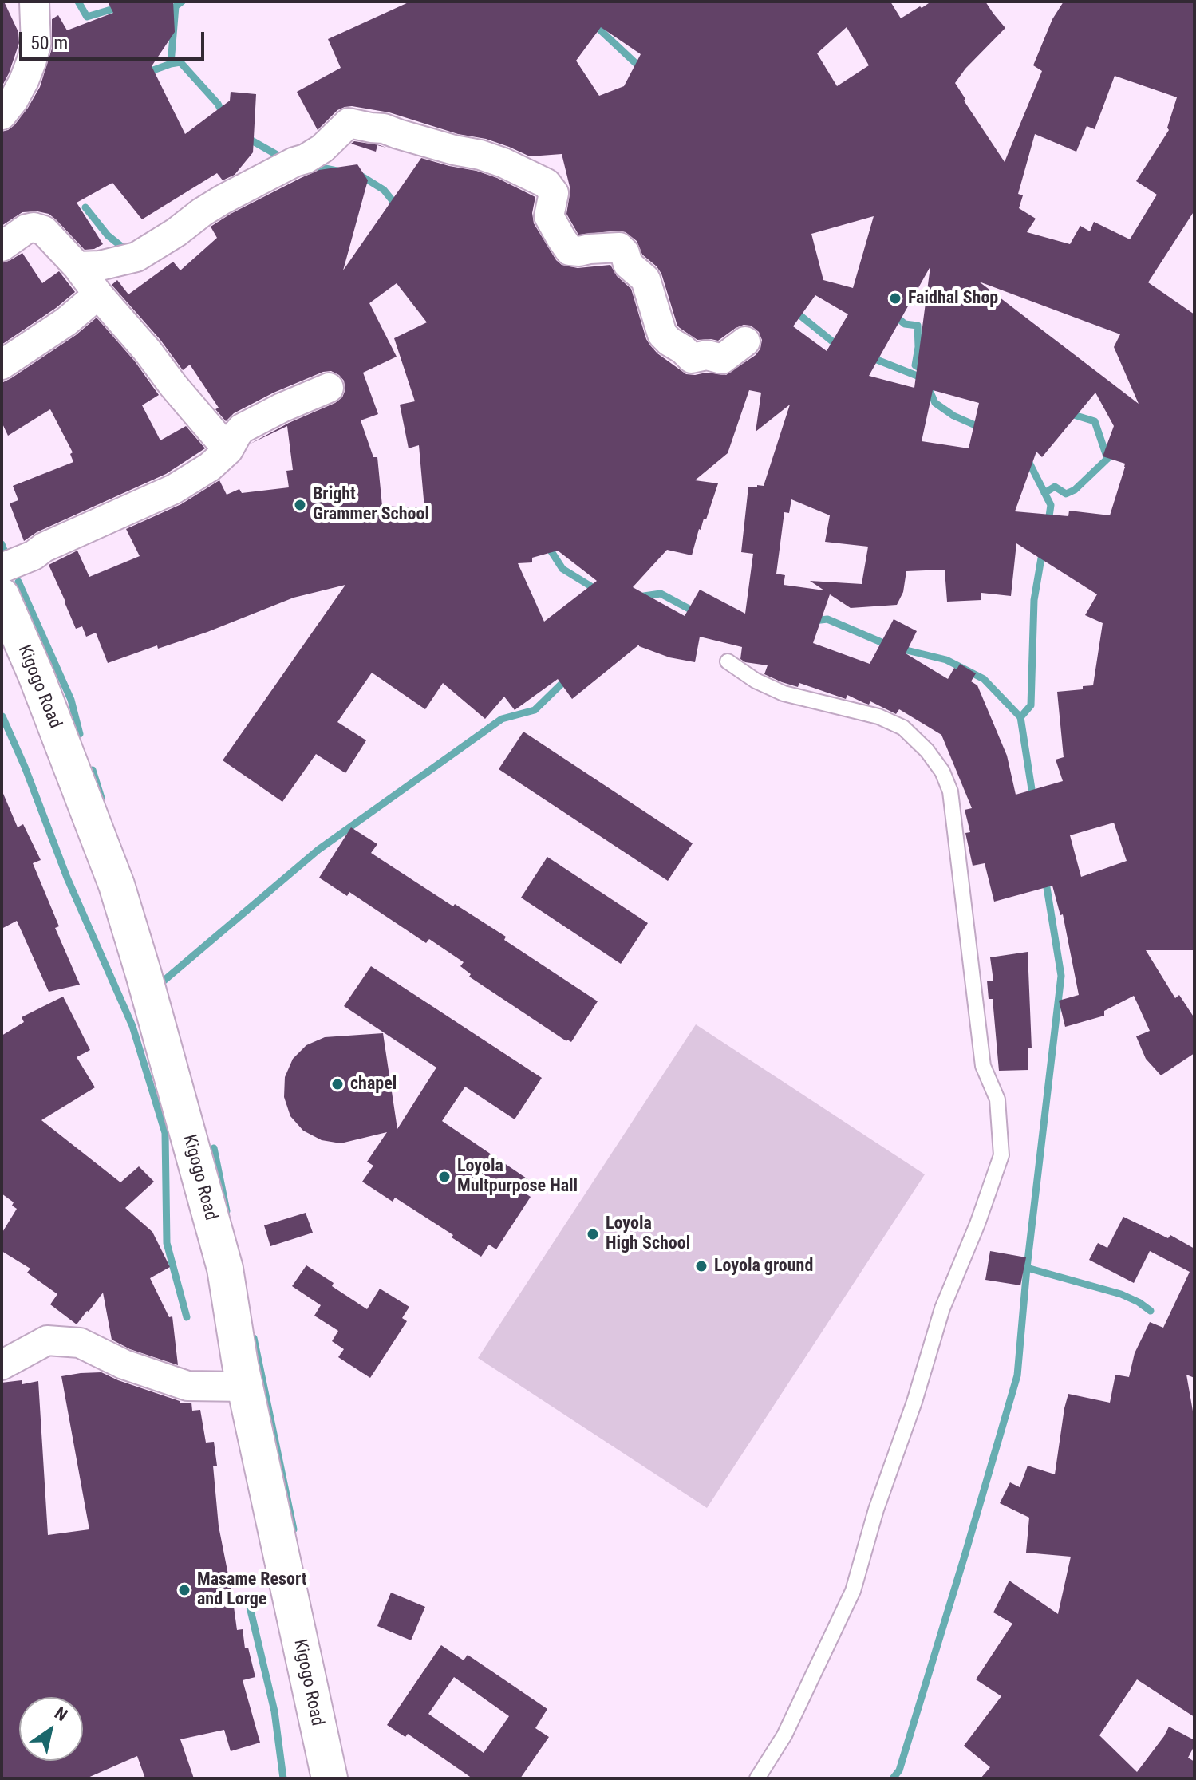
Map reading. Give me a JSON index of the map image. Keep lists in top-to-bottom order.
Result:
{
  "streets": {
    "main road": ["Kigogo Road"]
  },
  "places": [
    "Faidhal Shop",
    "Bright Grammer School",
    "chapel",
    "Loyola Multpurpose Hall",
    "Loyola High School",
    "Loyola ground",
    "Masame Resort and Lorge"
  ],
  "scale_bar": "50 m",
  "north": "top right"
}
